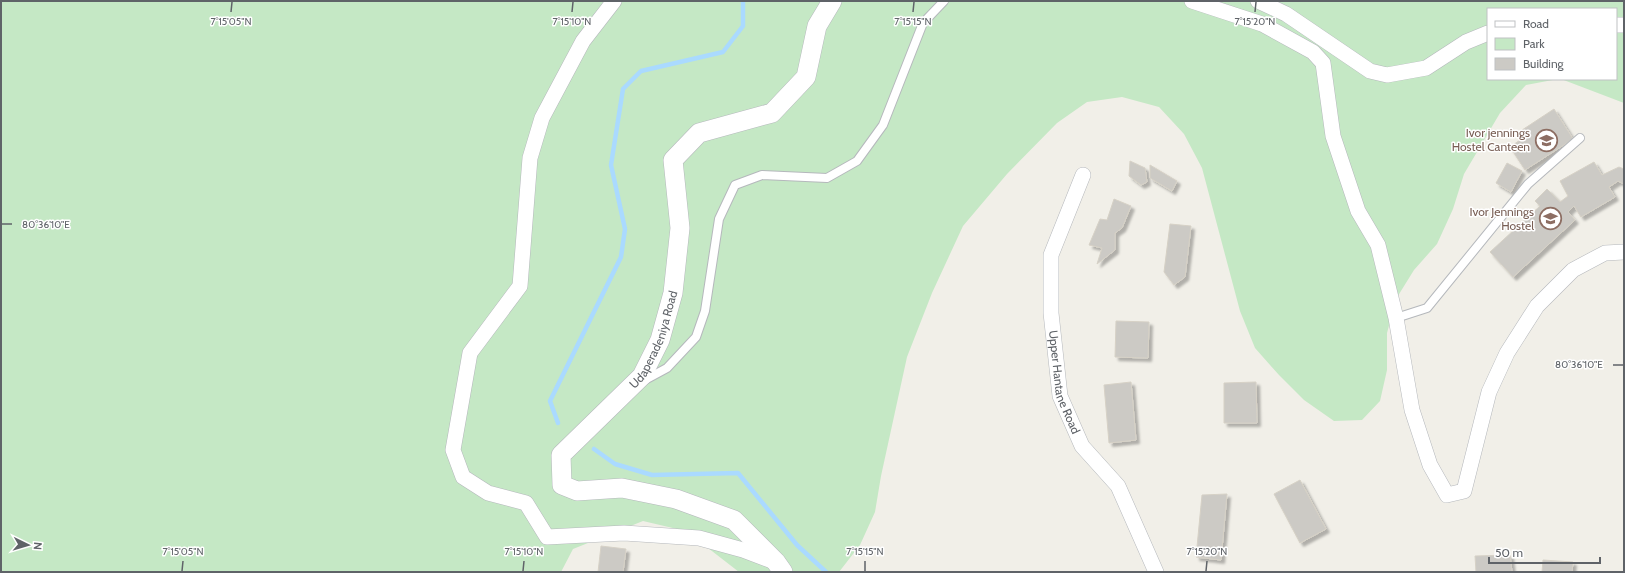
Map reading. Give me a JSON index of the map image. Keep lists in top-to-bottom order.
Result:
{
  "streets": {
    "street": ["Udaperadeniya Road", "Upper Hantane Road"]
  },
  "places": {
    "school or university": ["Ivor jennings Hostel Canteen", "Ivor Jennings Hostel"]
  },
  "legend": ["Road", "Park", "Building"],
  "scale_bar": "50 m",
  "north": "right",
  "coordinates": [
    "7°15'05\"N",
    "7°15'10\"N",
    "7°15'15\"N",
    "7°15'20\"N",
    "80°36'10\"E"
  ]
}
